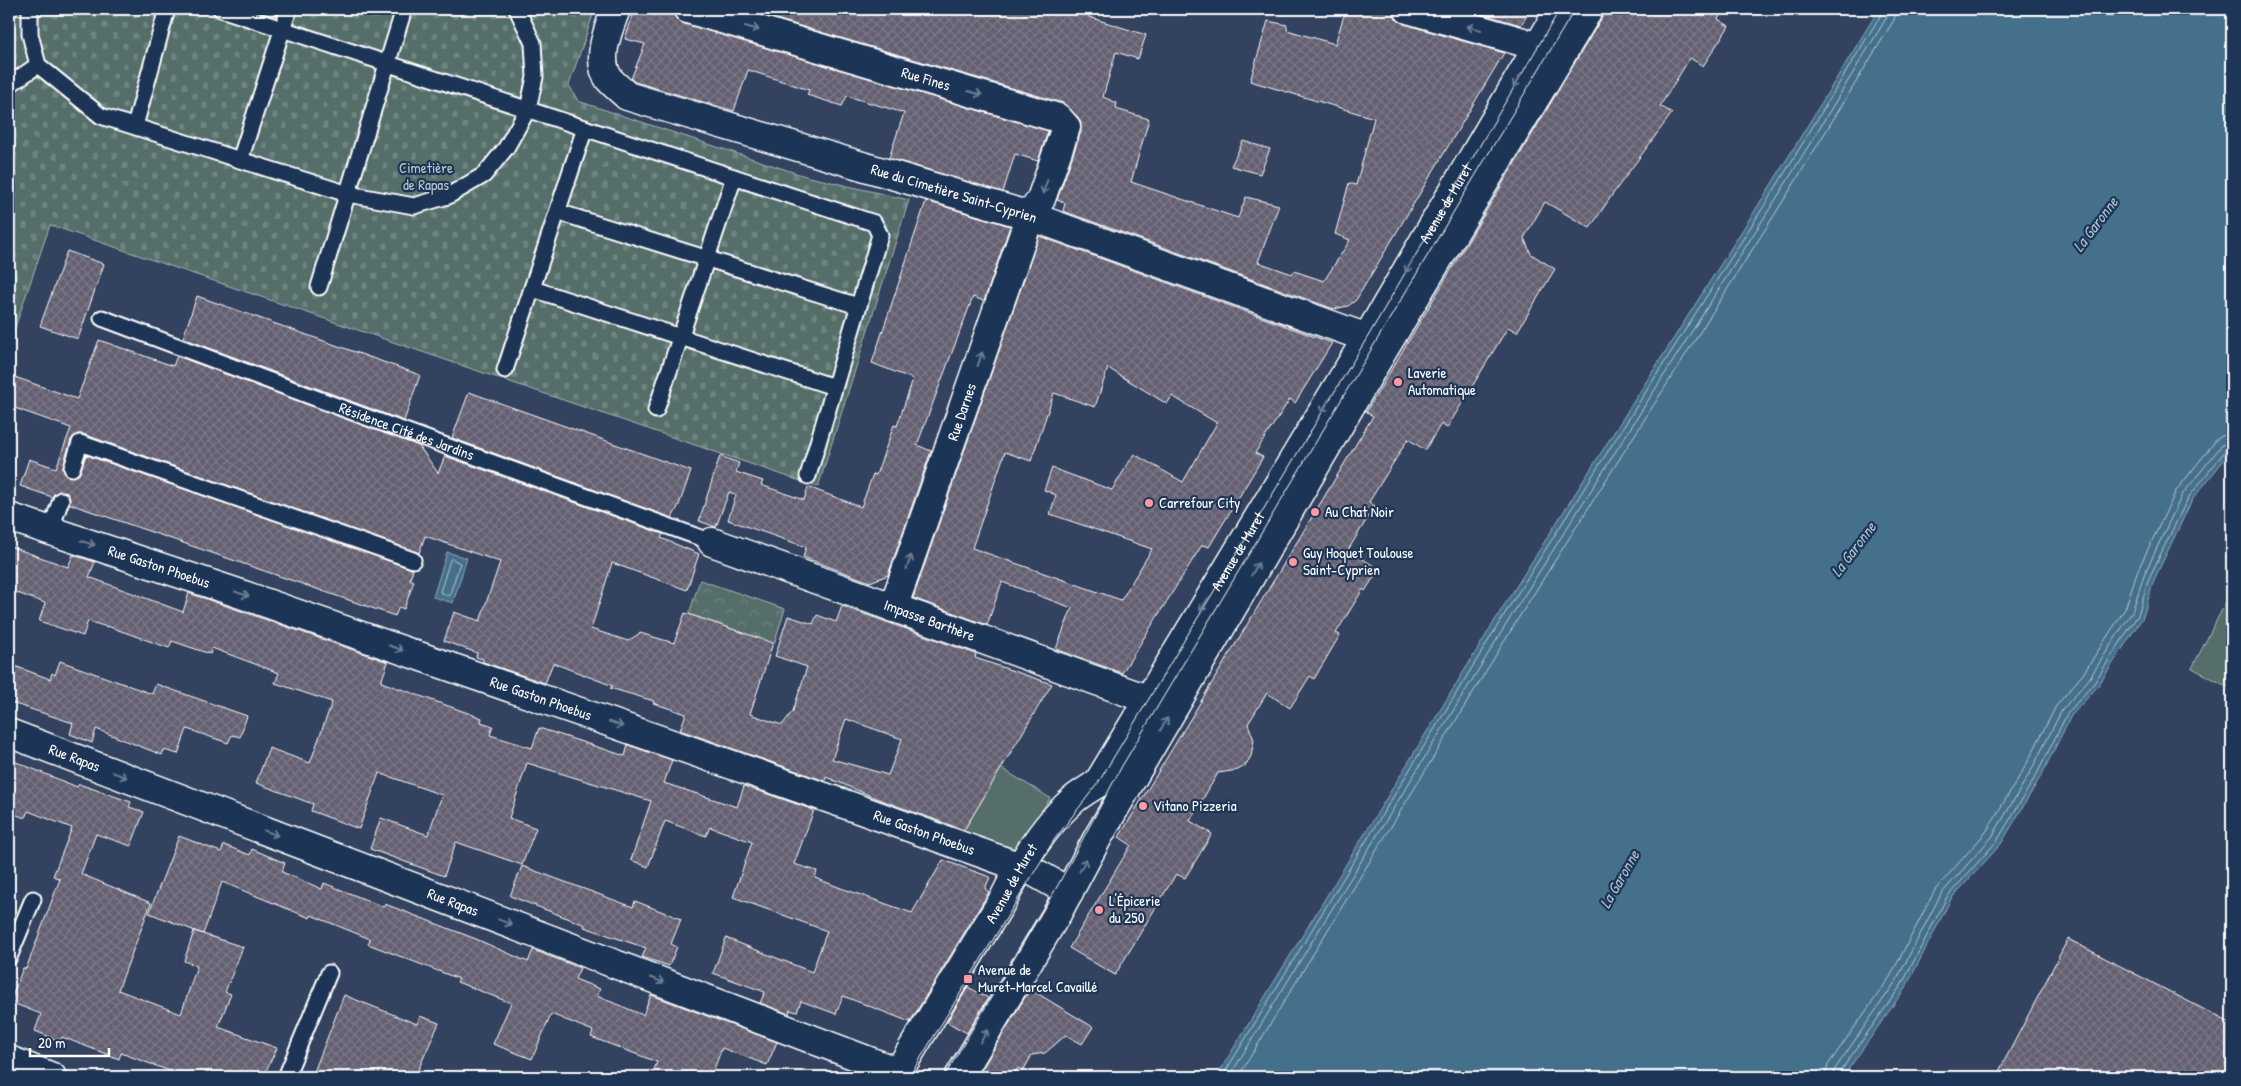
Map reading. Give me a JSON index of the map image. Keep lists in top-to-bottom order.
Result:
{
  "streets": {
    "street": [
      "Rue Fines",
      "Rue du Cimetière Saint-Cyprien",
      "Avenue de Muret",
      "Rue Darnes",
      "Rue Gaston Phoebus",
      "Impasse Barthère",
      "Rue Rapas"
    ],
    "lane": ["Résidence Cité des Jardins"]
  },
  "crossings": [
    ["Rue Fines", "Rue du Cimetière Saint-Cyprien"],
    ["Rue Fines", "Rue Darnes"],
    ["Rue du Cimetière Saint-Cyprien", "Avenue de Muret"],
    ["Rue du Cimetière Saint-Cyprien", "Rue Darnes"],
    ["Avenue de Muret", "Rue Gaston Phoebus"],
    ["Avenue de Muret", "Impasse Barthère"],
    ["Avenue de Muret", "Rue Rapas"],
    ["Rue Darnes", "Impasse Barthère"],
    ["Résidence Cité des Jardins", "Impasse Barthère"]
  ],
  "one_way": [
    "Rue Fines",
    "Rue Darnes",
    "Rue Gaston Phoebus",
    "Rue Rapas"
  ],
  "water": ["La Garonne"],
  "parks": ["Cimetière de Rapas"],
  "places": {
    "other": [
      "Laverie Automatique",
      "Carrefour City",
      "Au Chat Noir",
      "Guy Hoquet Toulouse Saint-Cyprien",
      "Vitano Pizzeria",
      "L'Épicerie du 250"
    ],
    "transit": ["Avenue de Muret-Marcel Cavaillé"]
  },
  "scale_bar": "20 m"
}
